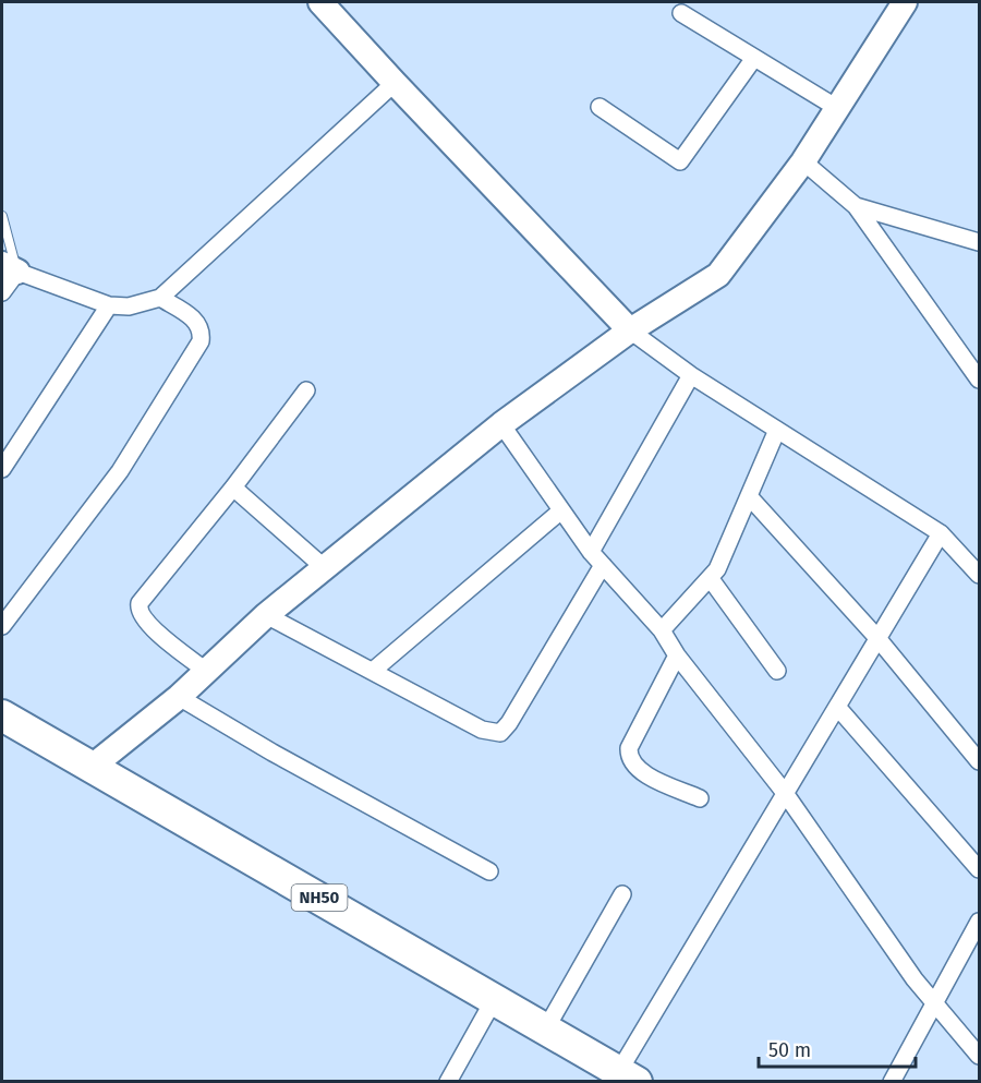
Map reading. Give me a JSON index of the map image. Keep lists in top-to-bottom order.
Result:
{
  "streets": {
    "highway": ["NH50"]
  },
  "scale_bar": "50 m"
}
